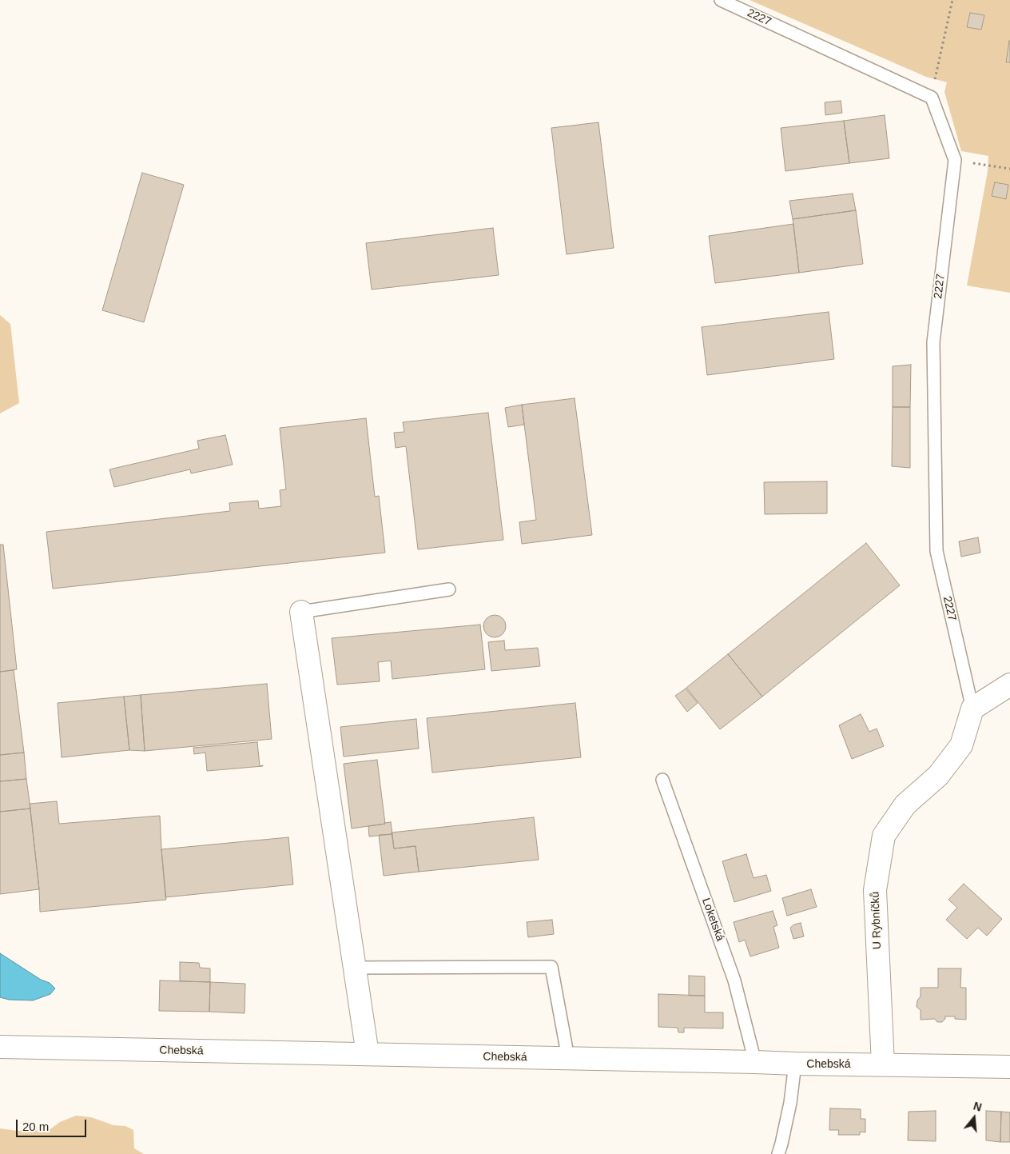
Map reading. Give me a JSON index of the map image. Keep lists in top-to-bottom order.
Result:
{
  "streets": {
    "street": ["U Rybníčků", "Chebská"],
    "lane": ["2227", "Loketská"]
  },
  "crossings": [
    ["2227", "U Rybníčků"],
    ["Loketská", "Chebská"],
    ["U Rybníčků", "Chebská"]
  ],
  "scale_bar": "20 m",
  "north": "top"
}
